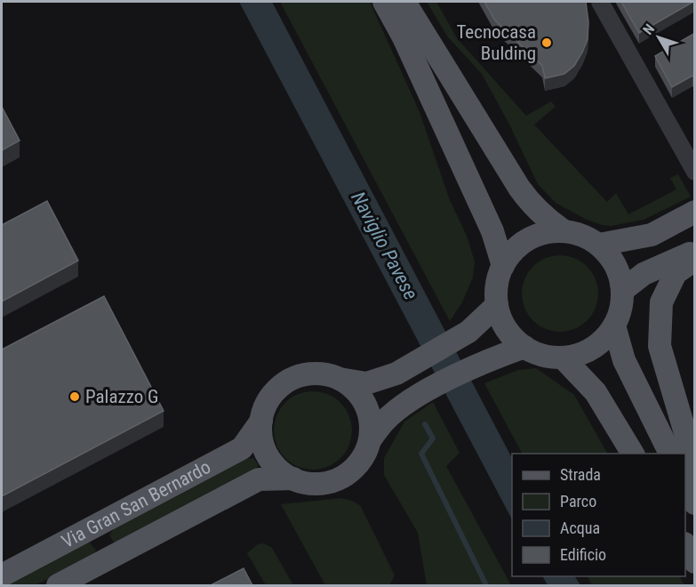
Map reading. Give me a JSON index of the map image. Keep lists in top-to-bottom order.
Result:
{
  "streets": {
    "main road": ["Via Gran San Bernardo"]
  },
  "water": ["Naviglio Pavese"],
  "places": ["Tecnocasa Bulding", "Palazzo G"],
  "legend": [
    "Strada",
    "Parco",
    "Acqua",
    "Edificio"
  ],
  "north": "top left"
}
